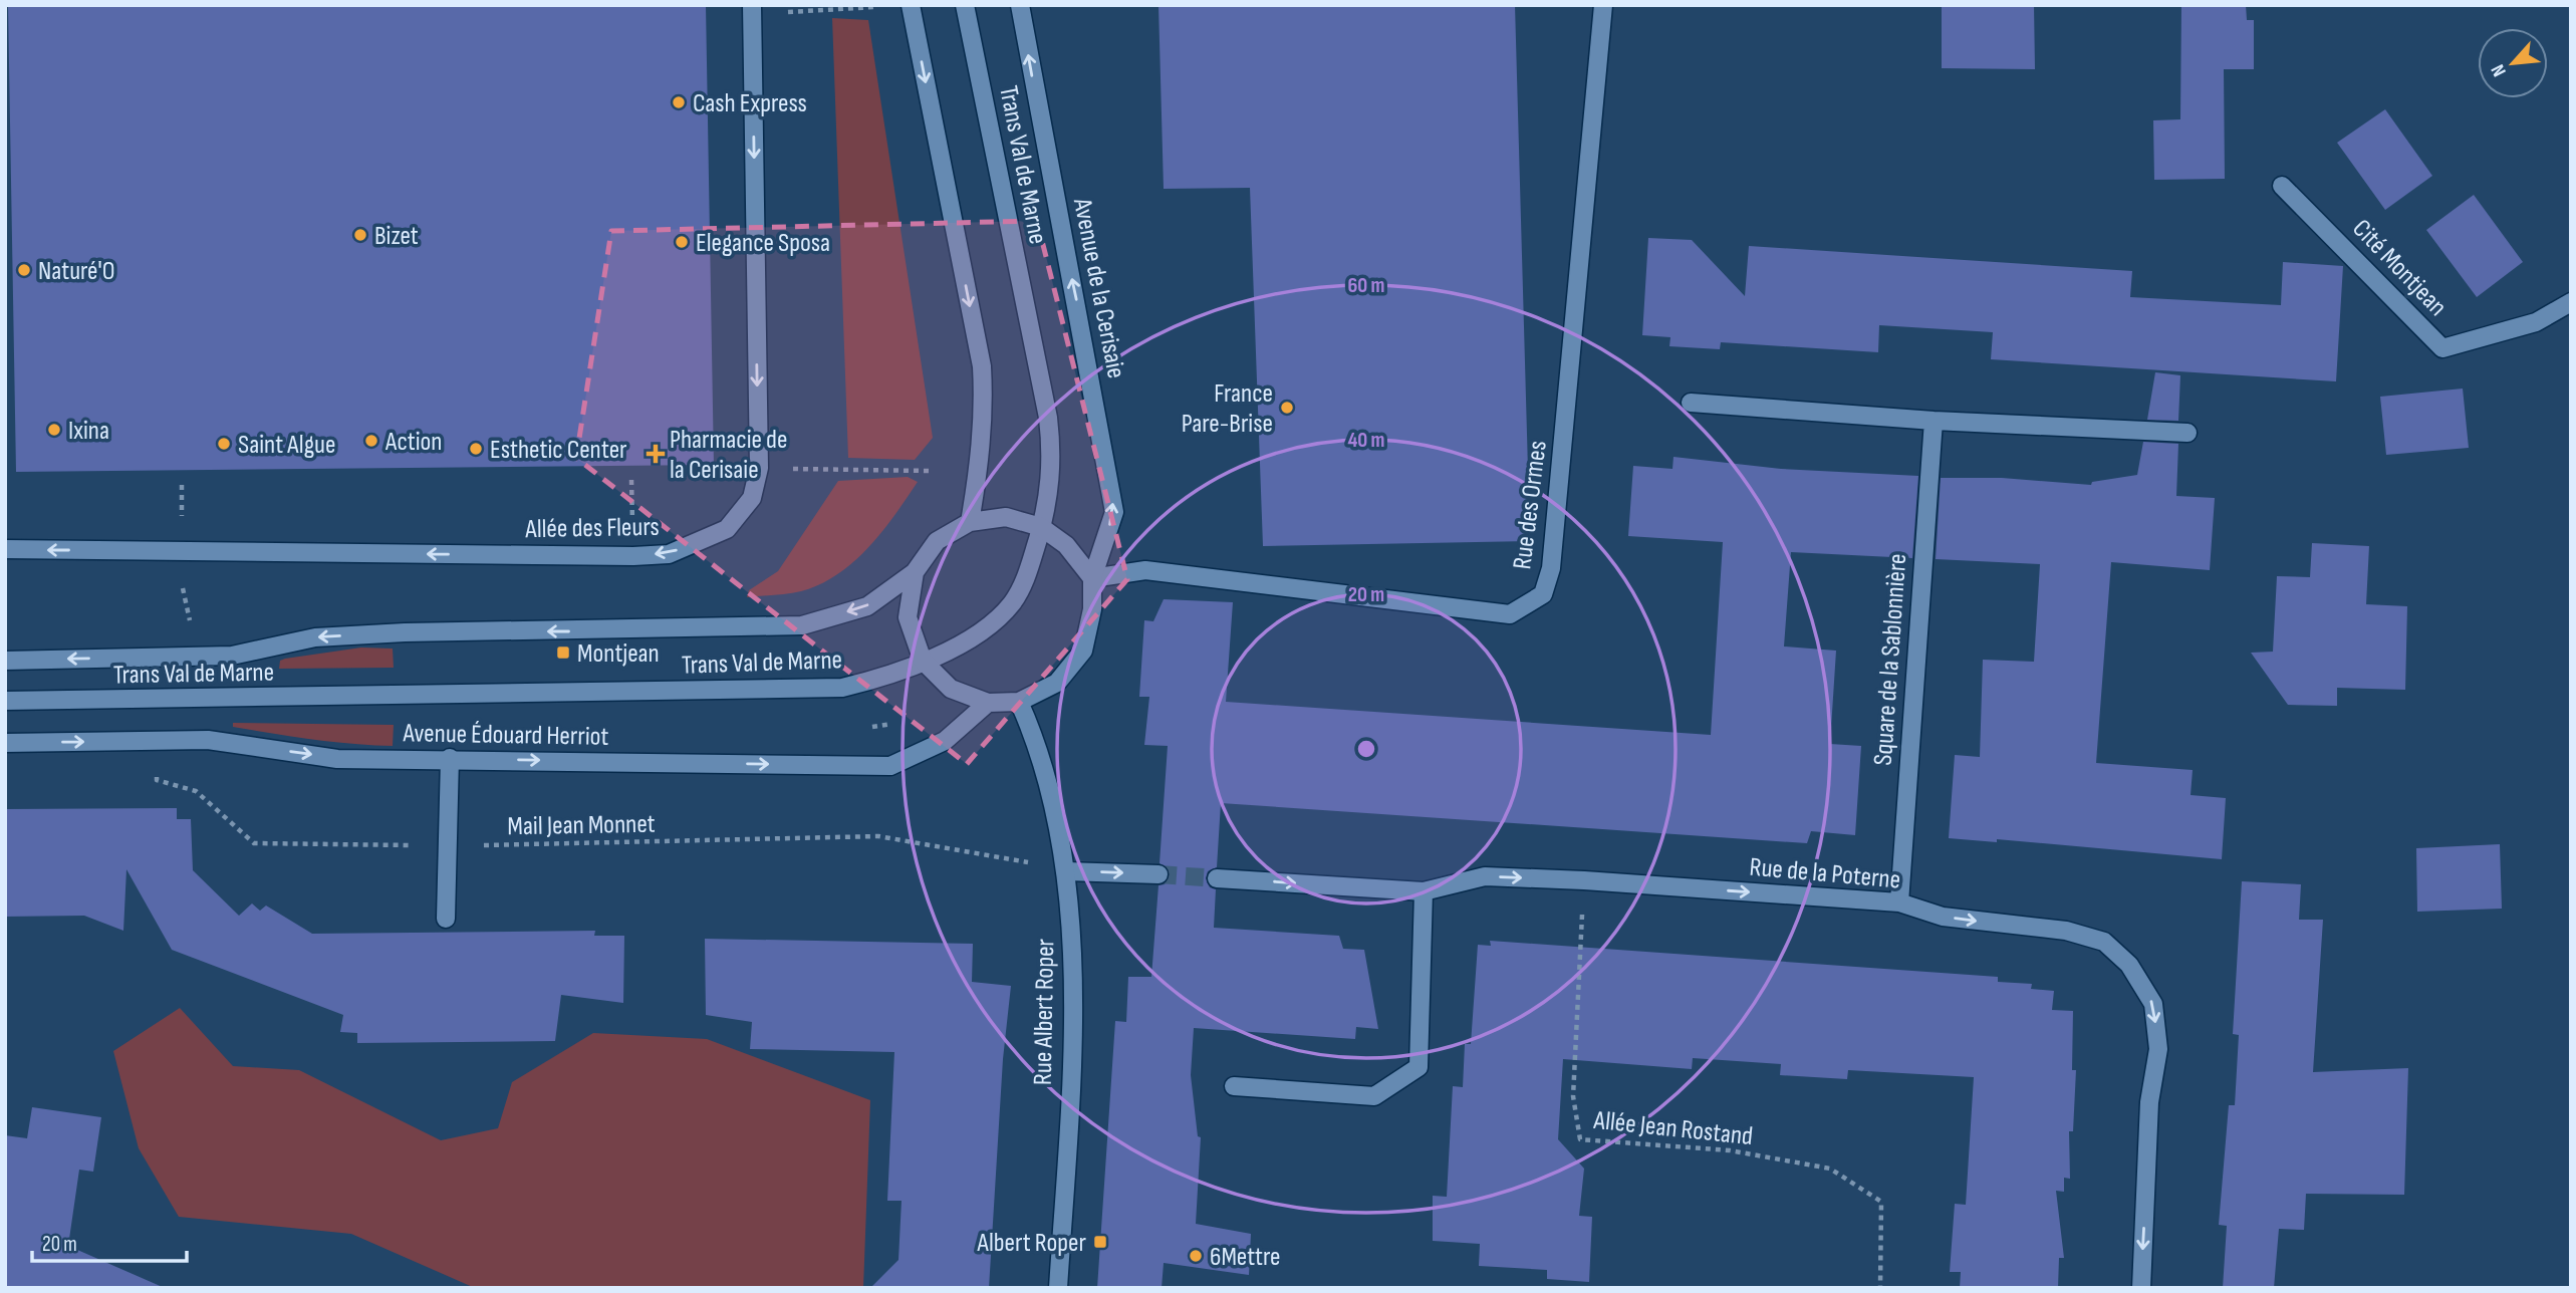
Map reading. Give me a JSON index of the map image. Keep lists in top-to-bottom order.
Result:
{
  "streets": {
    "street": [
      "Trans Val de Marne",
      "Cité Montjean",
      "Avenue de la Cerisaie",
      "Rue des Ormes",
      "Allée des Fleurs",
      "Square de la Sablonnière",
      "Avenue Édouard Herriot",
      "Rue de la Poterne",
      "Rue Albert Roper"
    ],
    "path": ["Mail Jean Monnet", "Allée Jean Rostand"]
  },
  "crossings": [
    ["Avenue de la Cerisaie", "Rue des Ormes"],
    ["Avenue de la Cerisaie", "Rue Albert Roper"],
    ["Square de la Sablonnière", "Rue de la Poterne"],
    ["Avenue Édouard Herriot", "Mail Jean Monnet"],
    ["Mail Jean Monnet", "Rue Albert Roper"],
    ["Rue de la Poterne", "Allée Jean Rostand"]
  ],
  "one_way": ["Rue de la Poterne"],
  "places": {
    "other": [
      "Cash Express",
      "Bizet",
      "Elegance Sposa",
      "Naturé'O",
      "France Pare-Brise",
      "Ixina",
      "Action",
      "Saint Algue",
      "Esthetic Center",
      "6Mettre"
    ],
    "health": ["Pharmacie de la Cerisaie"],
    "transit": ["Montjean", "Albert Roper"]
  },
  "scale_bar": "20 m",
  "north": "bottom left",
  "rings": ["60 m", "40 m", "20 m"]
}
